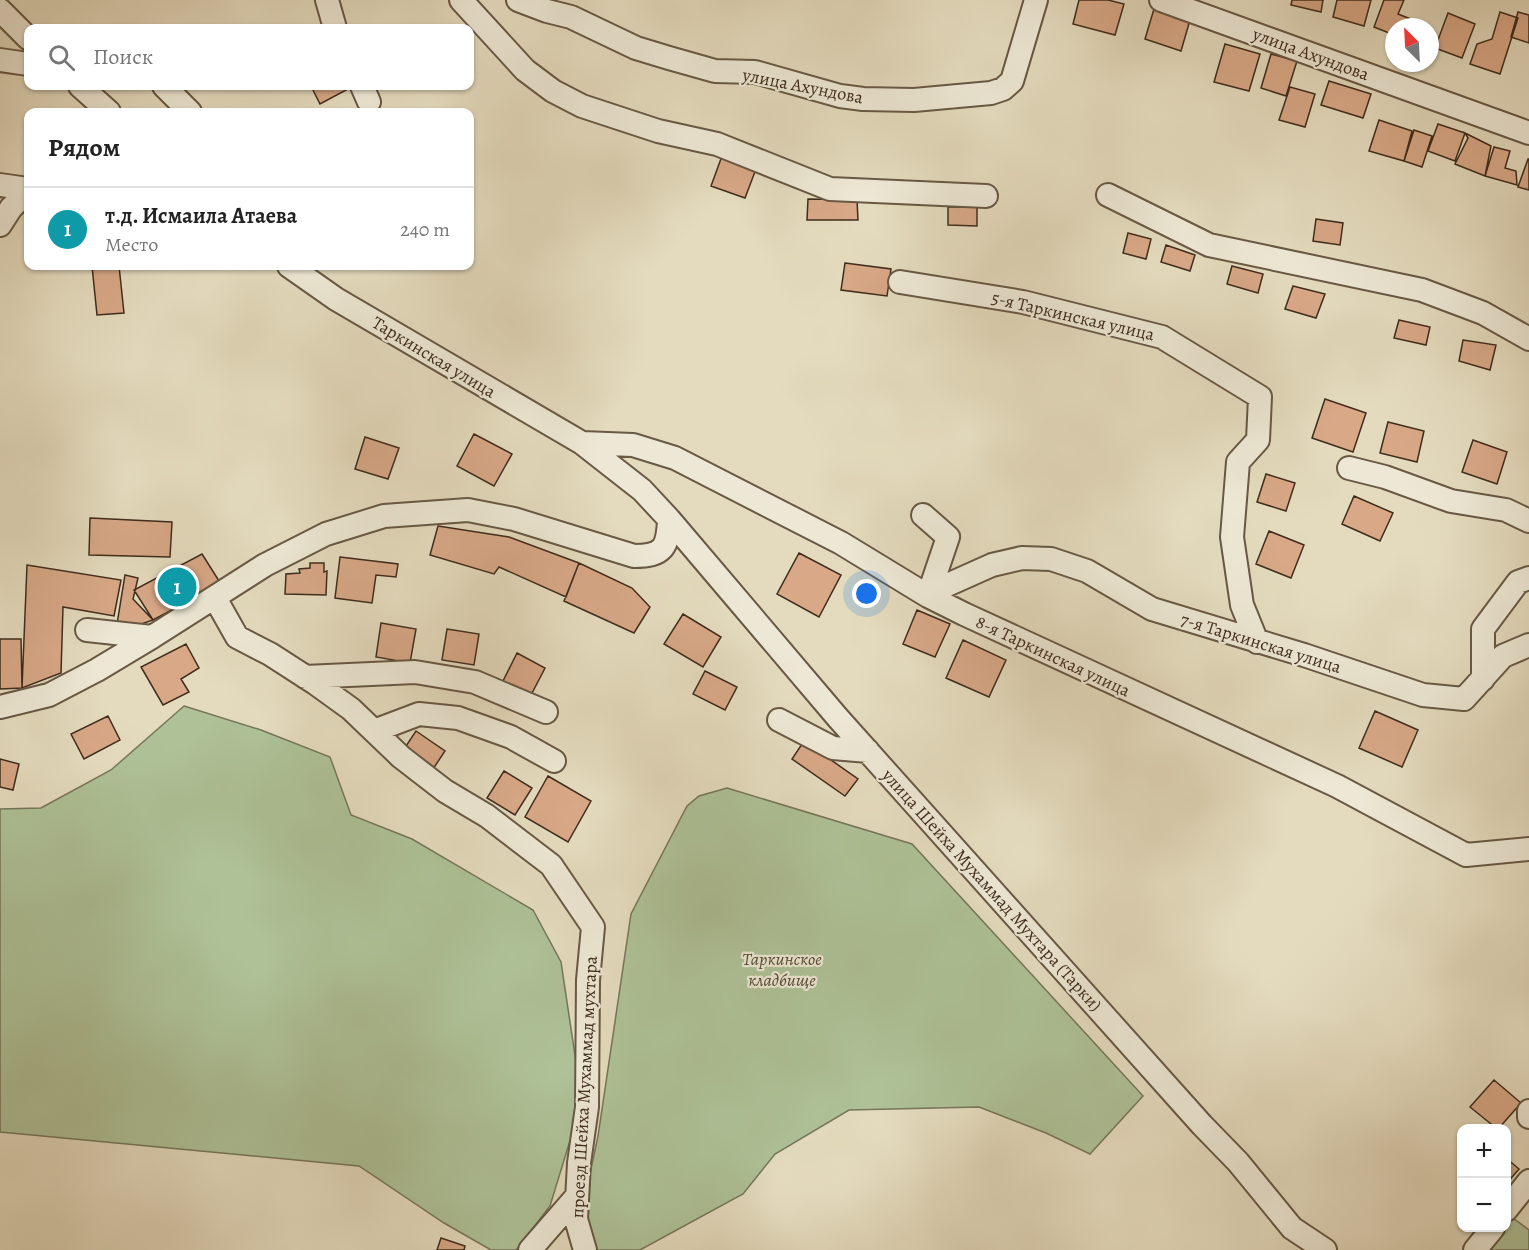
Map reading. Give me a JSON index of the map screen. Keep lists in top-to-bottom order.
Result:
{
  "streets": {
    "street": [
      "улица Ахундова",
      "5-я Таркинская улица",
      "Таркинская улица",
      "7-я Таркинская улица",
      "8-я Таркинская улица",
      "улица Шейха Мухаммад Мухтара (Тарки)",
      "проезд Шейха Мухаммад мухтара"
    ]
  },
  "crossings": [
    ["5-я Таркинская улица", "7-я Таркинская улица"],
    ["Таркинская улица", "8-я Таркинская улица"],
    ["Таркинская улица", "улица Шейха Мухаммад Мухтара (Тарки)"],
    ["7-я Таркинская улица", "8-я Таркинская улица"],
    ["8-я Таркинская улица", "улица Шейха Мухаммад Мухтара (Тарки)"]
  ],
  "parks": ["Таркинское кладбище"],
  "north": "top left",
  "page": {
    "search": "Поиск",
    "heading": "Рядом",
    "list": [
      {
        "mark": "1",
        "name": "т.д. Исмаила Атаева",
        "note": "Место",
        "value": "240 m"
      }
    ],
    "pins": "1",
    "map_buttons": ["+", "−"]
  }
}
